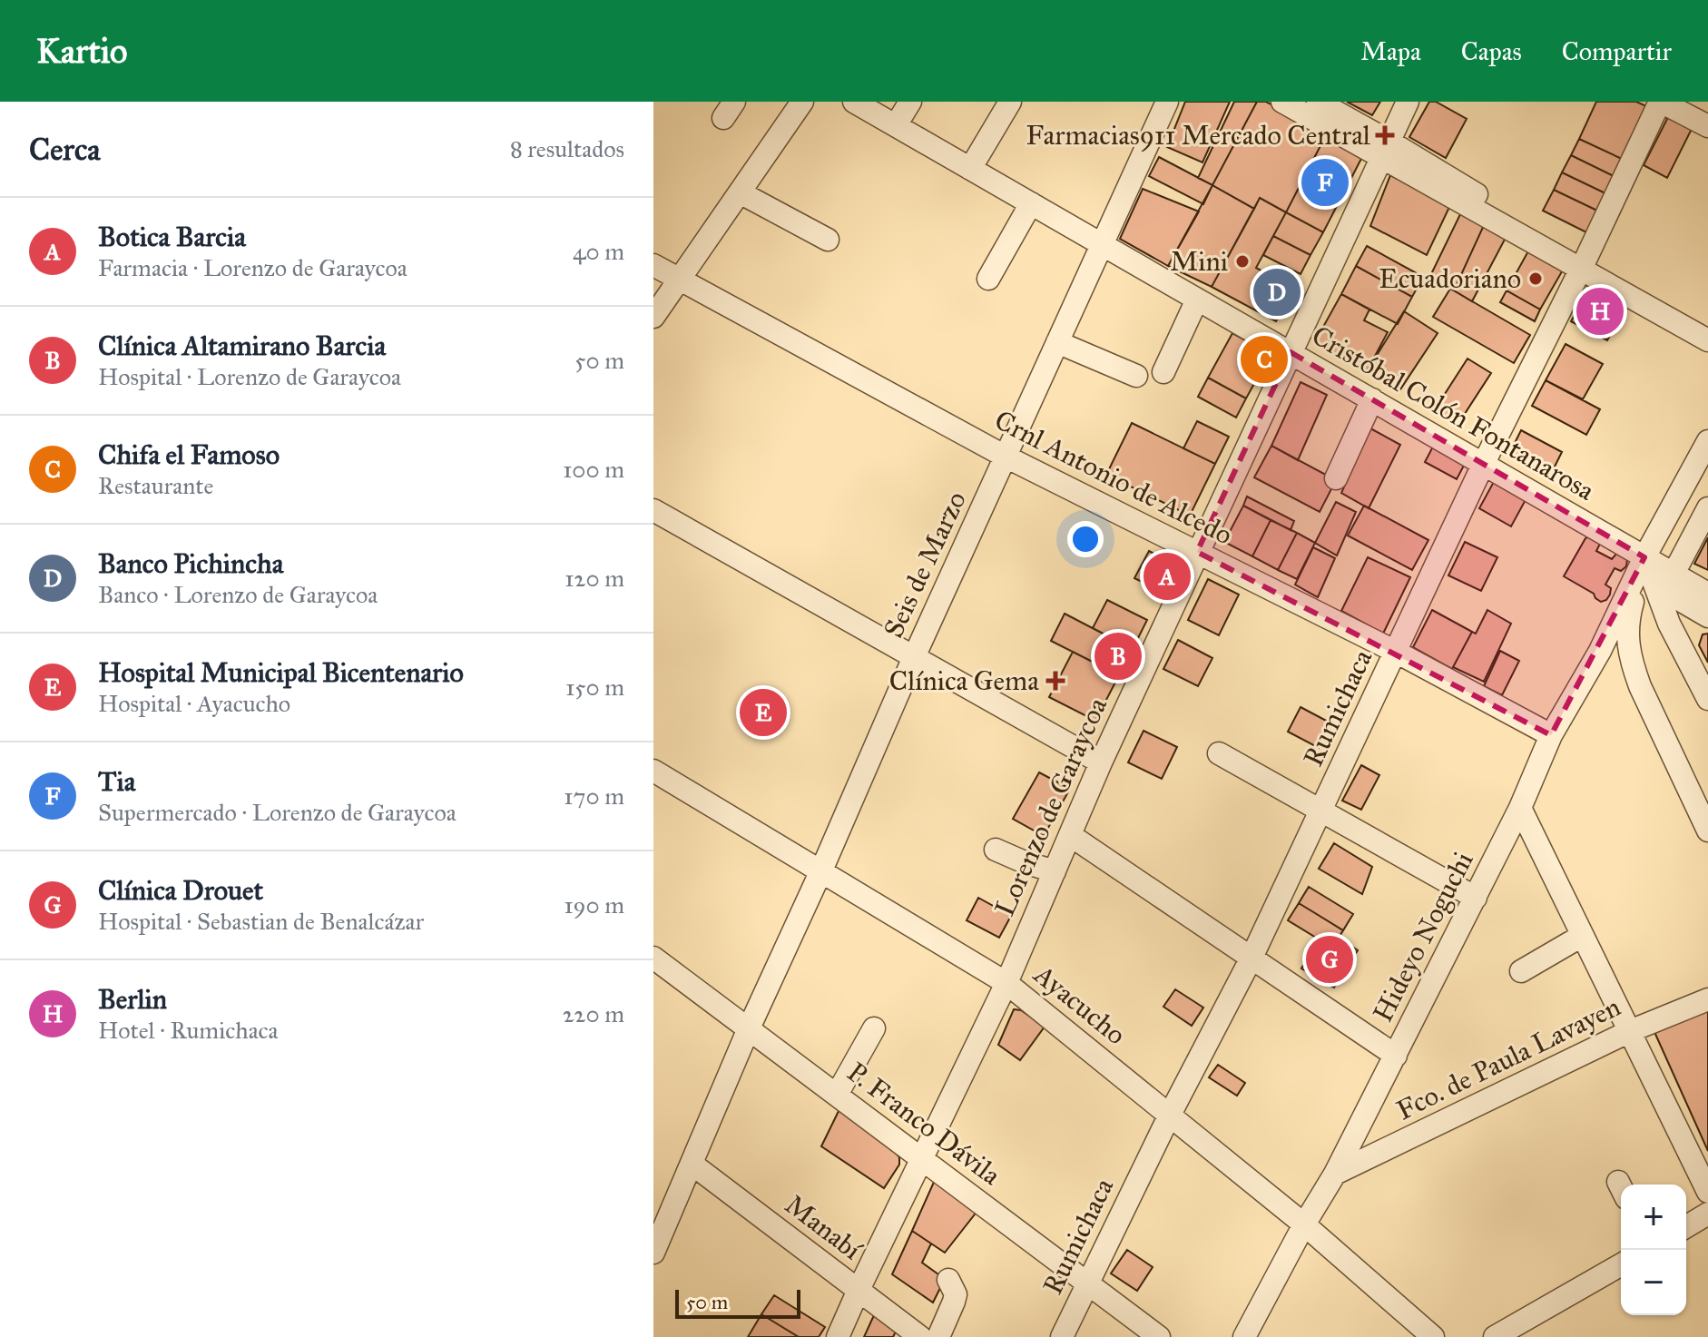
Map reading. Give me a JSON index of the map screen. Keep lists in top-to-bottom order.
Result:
{
  "streets": {
    "street": [
      "Cristóbal Colón Fontanarosa",
      "Crnl Antonio de Alcedo",
      "Seis de Marzo",
      "Rumichaca",
      "Lorenzo de Garaycoa",
      "Hideyo Noguchi",
      "Ayacucho",
      "Fco. de Paula Lavayen",
      "P. Franco Dávila",
      "Manabí"
    ]
  },
  "crossings": [
    ["Cristóbal Colón Fontanarosa", "Seis de Marzo"],
    ["Cristóbal Colón Fontanarosa", "Rumichaca"],
    ["Cristóbal Colón Fontanarosa", "Lorenzo de Garaycoa"],
    ["Cristóbal Colón Fontanarosa", "Hideyo Noguchi"],
    ["Crnl Antonio de Alcedo", "Seis de Marzo"],
    ["Crnl Antonio de Alcedo", "Rumichaca"],
    ["Crnl Antonio de Alcedo", "Lorenzo de Garaycoa"],
    ["Crnl Antonio de Alcedo", "Hideyo Noguchi"],
    ["Seis de Marzo", "Ayacucho"],
    ["Seis de Marzo", "P. Franco Dávila"],
    ["Seis de Marzo", "Manabí"],
    ["Rumichaca", "Ayacucho"],
    ["Rumichaca", "P. Franco Dávila"],
    ["Lorenzo de Garaycoa", "Ayacucho"],
    ["Lorenzo de Garaycoa", "P. Franco Dávila"],
    ["Lorenzo de Garaycoa", "Manabí"],
    ["Hideyo Noguchi", "Ayacucho"],
    ["Hideyo Noguchi", "Fco. de Paula Lavayen"]
  ],
  "places": {
    "health": ["Farmacias911 Mercado Central", "Clínica Gema"],
    "other": ["Mini", "Ecuadoriano"]
  },
  "scale_bar": "50 m",
  "page": {
    "header": "Kartio",
    "nav": ["Mapa", "Capas", "Compartir"],
    "heading": ["Cerca", "8 resultados"],
    "pins": [
      "F",
      "D",
      "H",
      "C",
      "A",
      "B",
      "E",
      "G"
    ],
    "list": [
      {
        "mark": "A",
        "name": "Botica Barcia",
        "note": "Farmacia · Lorenzo de Garaycoa",
        "value": "40 m"
      },
      {
        "mark": "B",
        "name": "Clínica Altamirano Barcia",
        "note": "Hospital · Lorenzo de Garaycoa",
        "value": "50 m"
      },
      {
        "mark": "C",
        "name": "Chifa el Famoso",
        "note": "Restaurante",
        "value": "100 m"
      },
      {
        "mark": "D",
        "name": "Banco Pichincha",
        "note": "Banco · Lorenzo de Garaycoa",
        "value": "120 m"
      },
      {
        "mark": "E",
        "name": "Hospital Municipal Bicentenario",
        "note": "Hospital · Ayacucho",
        "value": "150 m"
      },
      {
        "mark": "F",
        "name": "Tia",
        "note": "Supermercado · Lorenzo de Garaycoa",
        "value": "170 m"
      },
      {
        "mark": "G",
        "name": "Clínica Drouet",
        "note": "Hospital · Sebastian de Benalcázar",
        "value": "190 m"
      },
      {
        "mark": "H",
        "name": "Berlin",
        "note": "Hotel · Rumichaca",
        "value": "220 m"
      }
    ],
    "map_buttons": ["+", "−"],
    "scale": "50 m"
  }
}
